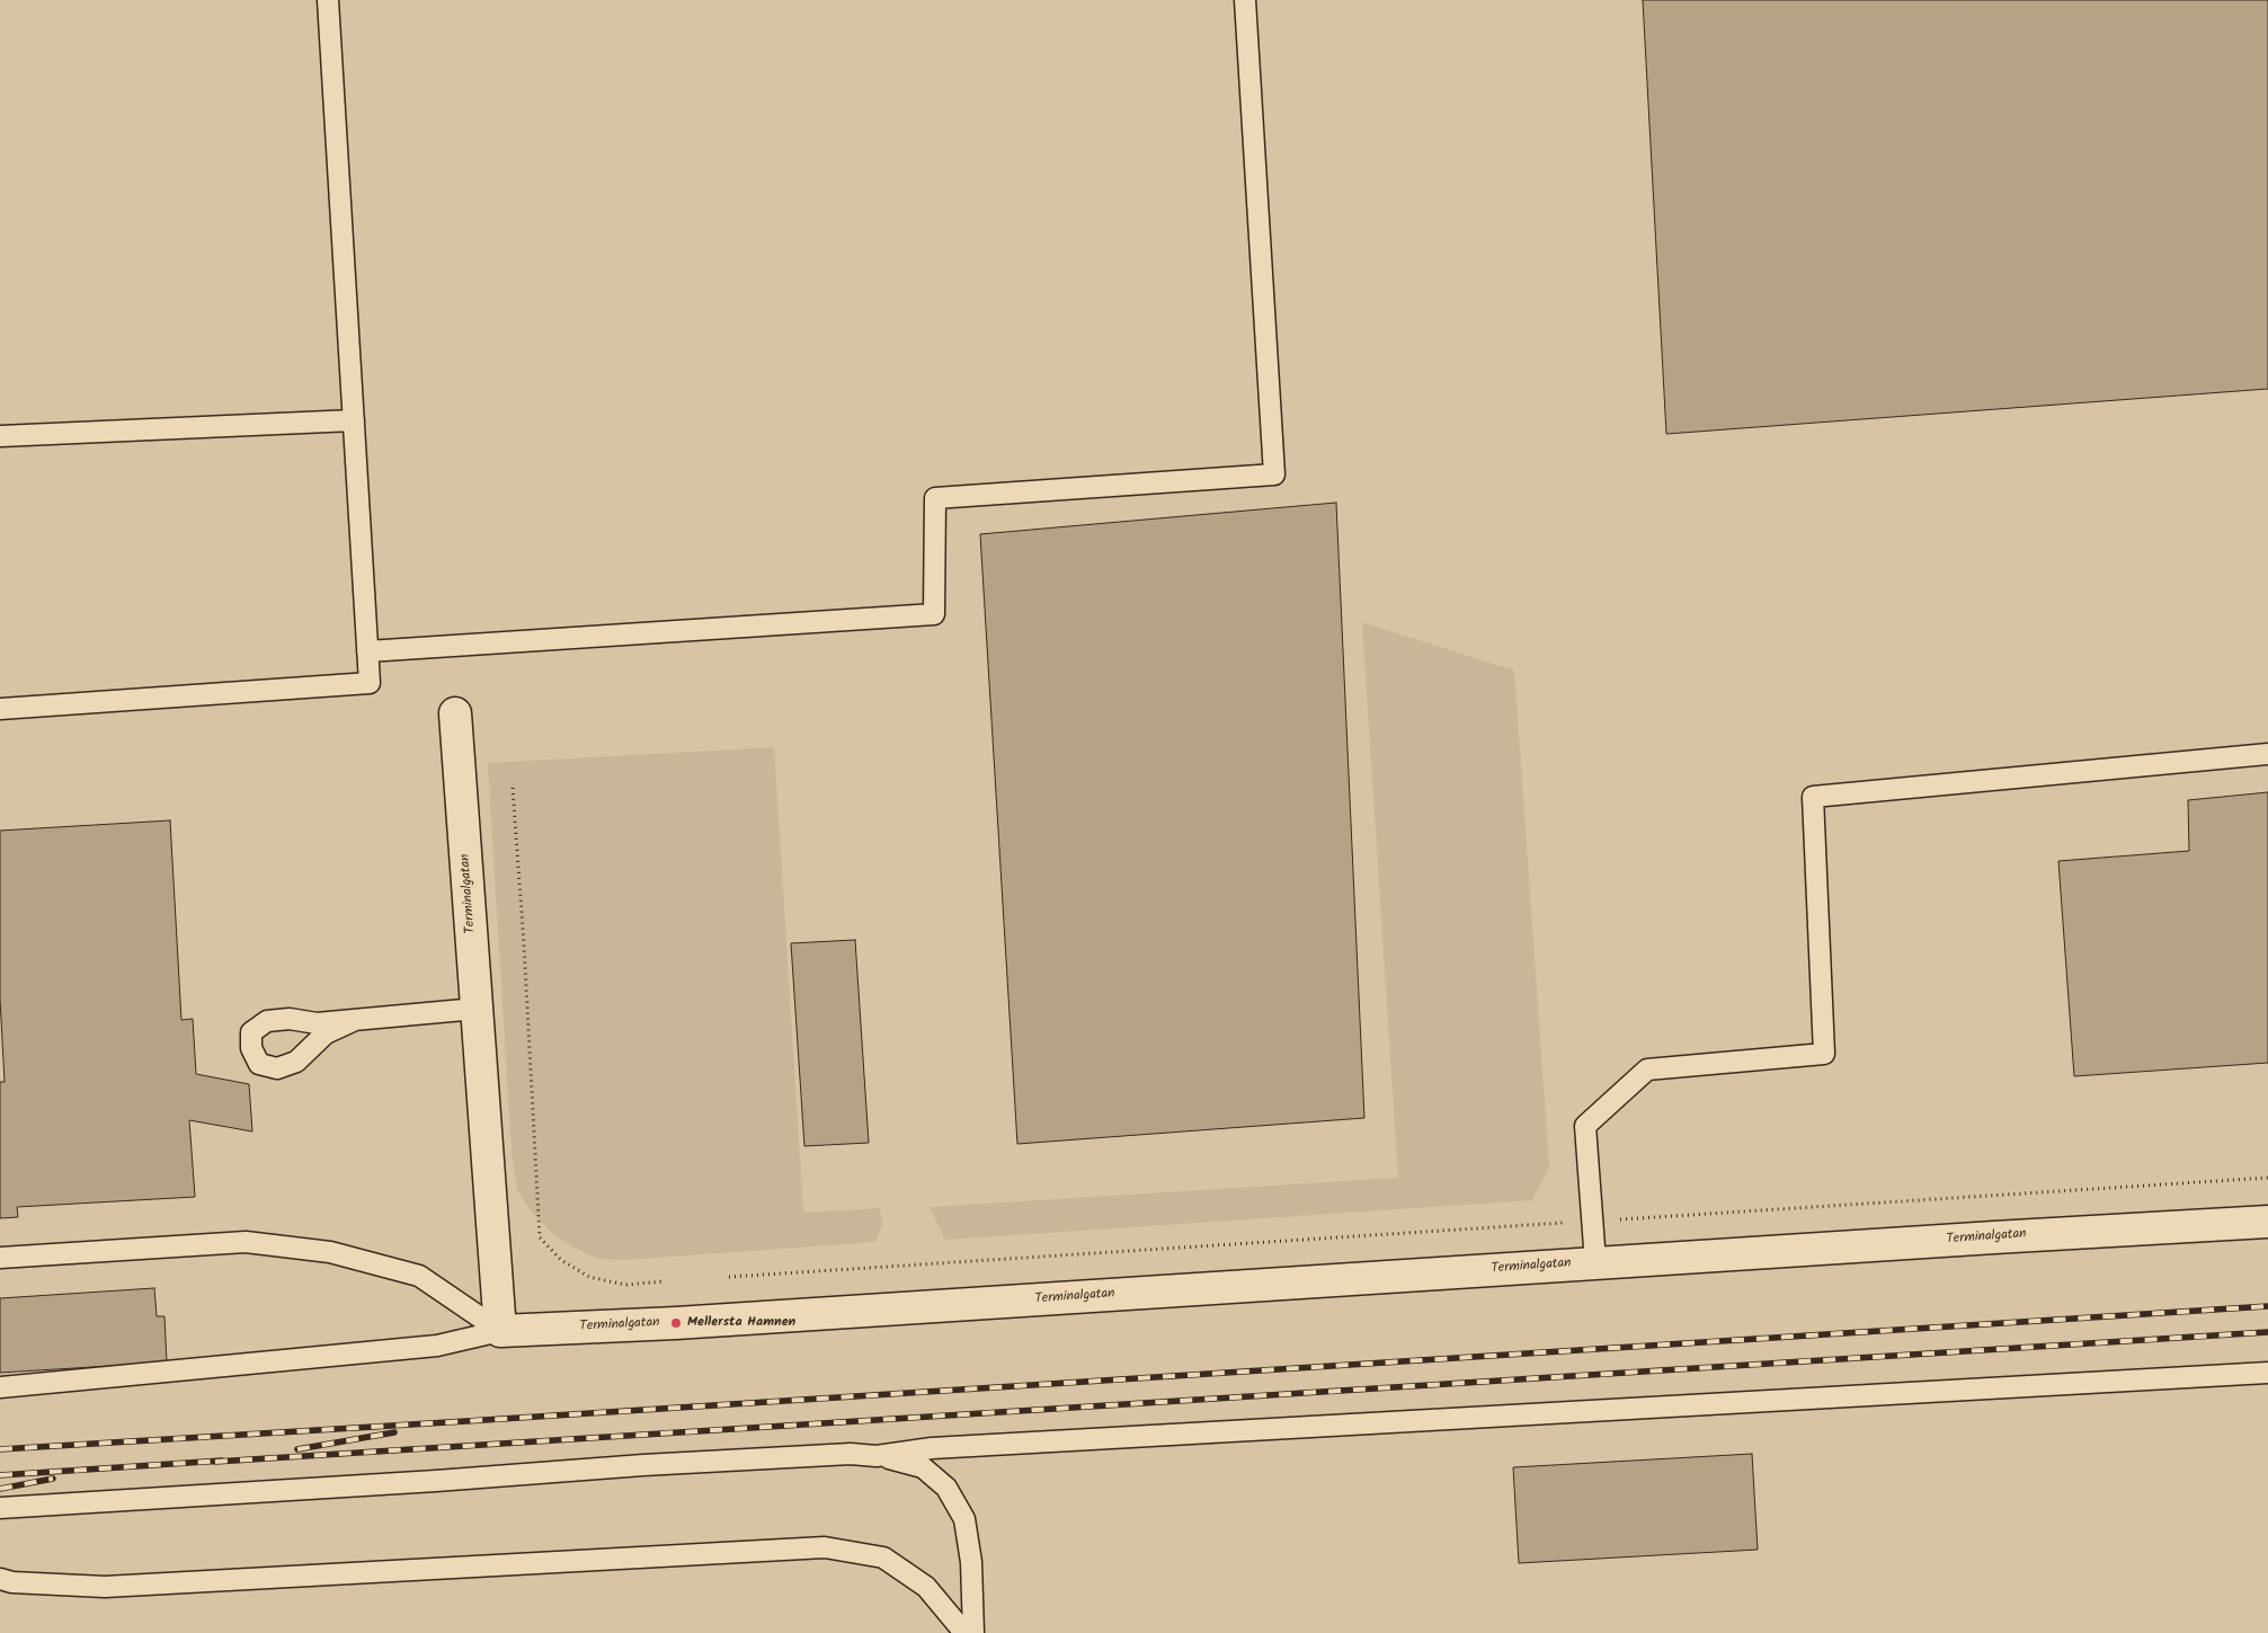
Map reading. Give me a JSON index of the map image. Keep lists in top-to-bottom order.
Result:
{
  "streets": {
    "street": ["Terminalgatan"]
  },
  "places": ["Mellersta Hamnen"]
}
